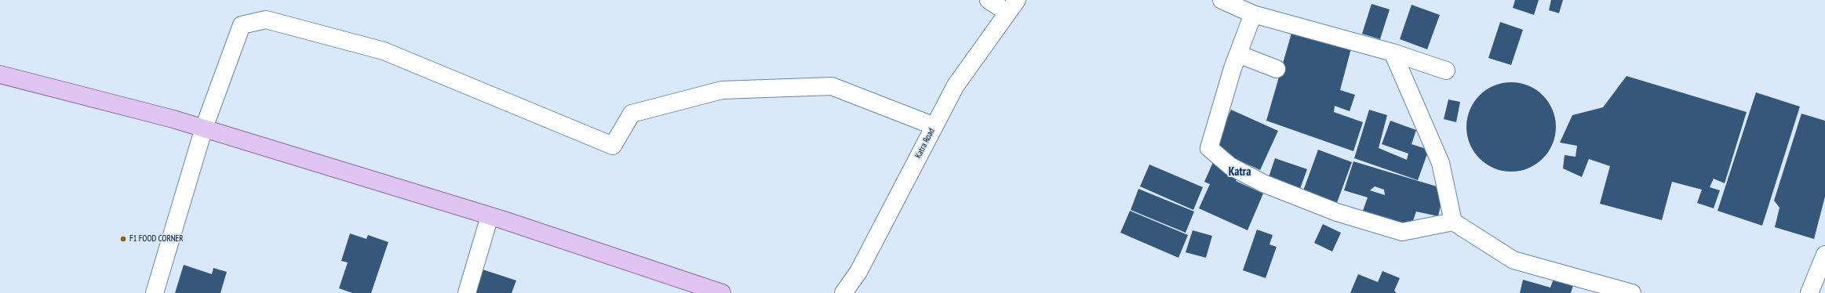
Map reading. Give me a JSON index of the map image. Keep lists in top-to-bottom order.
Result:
{
  "streets": {
    "street": ["Katra Road"]
  },
  "districts": ["Katra"],
  "places": ["F1 FOOD CORNER"]
}
